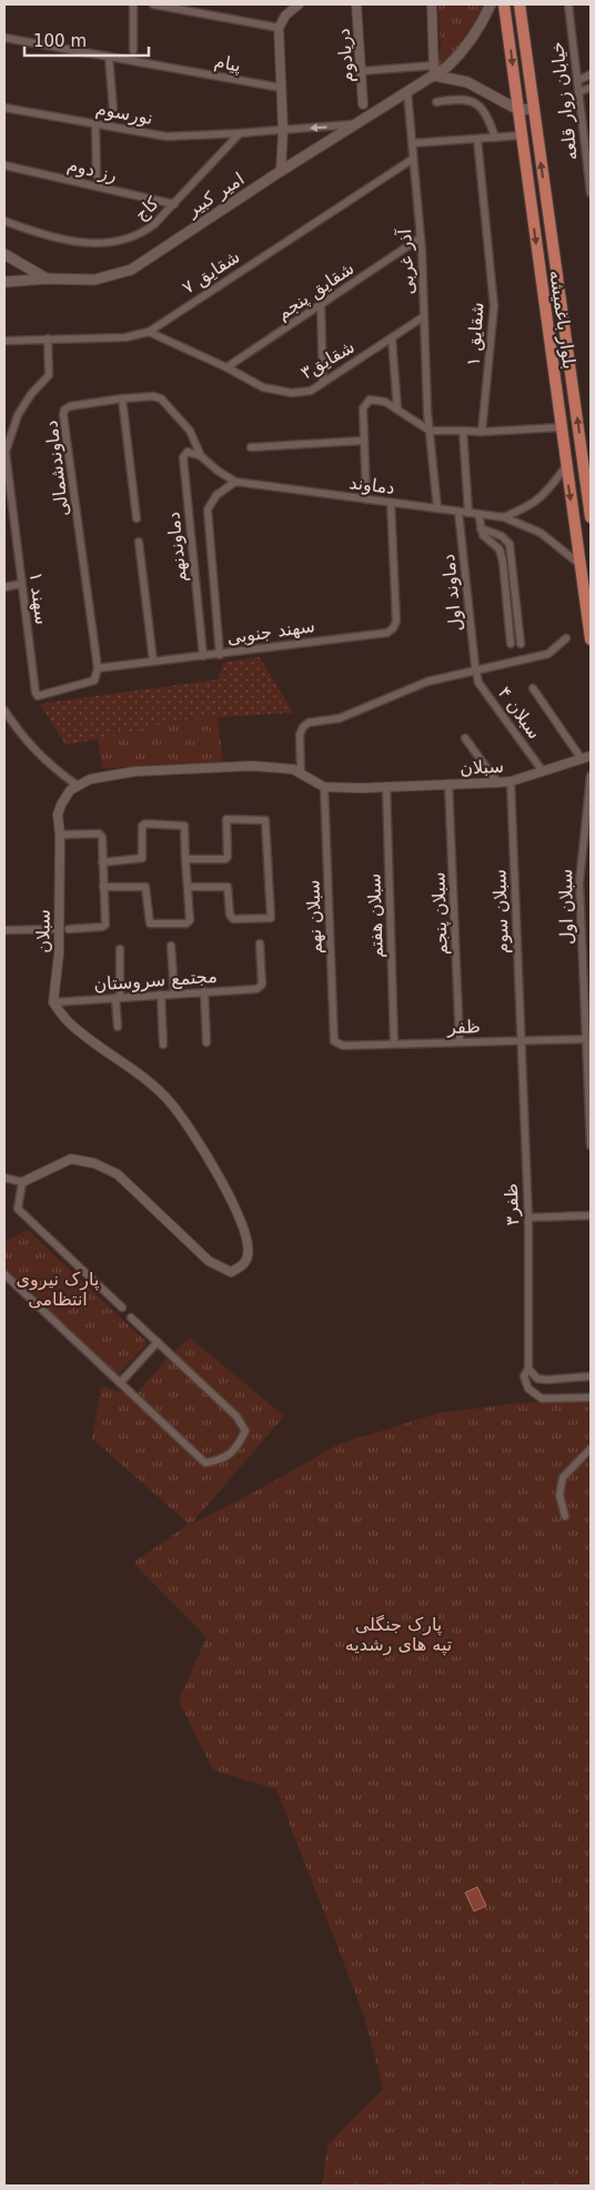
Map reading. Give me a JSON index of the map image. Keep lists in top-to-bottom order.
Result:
{
  "streets": {
    "main road": ["امیر کبیر", "بلوار باغمیشه"],
    "street": [
      "دریادوم",
      "پیام",
      "خیابان زوار قلعه",
      "نورسوم",
      "رز دوم",
      "کاج",
      "آذر غربی",
      "شقایق ۷",
      "شقایق پنجم",
      "شقایق ۱",
      "شقایق۳",
      "دماوندشمالی",
      "دماوند",
      "دماوندنهم",
      "دماوند اول",
      "سهند ۱",
      "سهند جنوبی",
      "سبلان ۴",
      "سبلان",
      "سبلان اول",
      "سبلان سوم",
      "سبلان پنجم",
      "سبلان هفتم",
      "سبلان نهم",
      "مجتمع سروستان",
      "ظفر",
      "ظفر۳"
    ]
  },
  "crossings": [
    ["نورسوم", "کاج"],
    ["رز دوم", "کاج"],
    ["امیر کبیر", "آذر غربی"],
    ["آذر غربی", "شقایق ۷"],
    ["آذر غربی", "شقایق پنجم"],
    ["آذر غربی", "شقایق۳"],
    ["آذر غربی", "دماوند"],
    ["شقایق ۷", "شقایق۳"],
    ["شقایق ۷", "سهند ۱"],
    ["شقایق پنجم", "شقایق۳"],
    ["بلوار باغمیشه", "دماوند"],
    ["دماوندشمالی", "دماوند"],
    ["دماوندشمالی", "دماوندنهم"],
    ["دماوندشمالی", "سهند ۱"],
    ["دماوندشمالی", "سهند جنوبی"],
    ["دماوند", "دماوند اول"],
    ["دماوند", "سهند جنوبی"],
    ["دماوندنهم", "سهند جنوبی"],
    ["دماوند اول", "سبلان ۴"],
    ["سهند ۱", "سهند جنوبی"],
    ["سبلان ۴", "سبلان"],
    ["سبلان", "سبلان سوم"],
    ["سبلان", "سبلان پنجم"],
    ["سبلان", "سبلان هفتم"],
    ["سبلان", "سبلان نهم"],
    ["سبلان", "مجتمع سروستان"],
    ["سبلان اول", "ظفر"],
    ["سبلان سوم", "ظفر"],
    ["سبلان سوم", "ظفر۳"],
    ["سبلان پنجم", "ظفر"],
    ["سبلان هفتم", "ظفر"],
    ["سبلان نهم", "ظفر"],
    ["ظفر", "ظفر۳"]
  ],
  "parks": ["پارک نیروی انتظامی", "پارک جنگلی تپه های رشدیه"],
  "scale_bar": "100 m"
}
